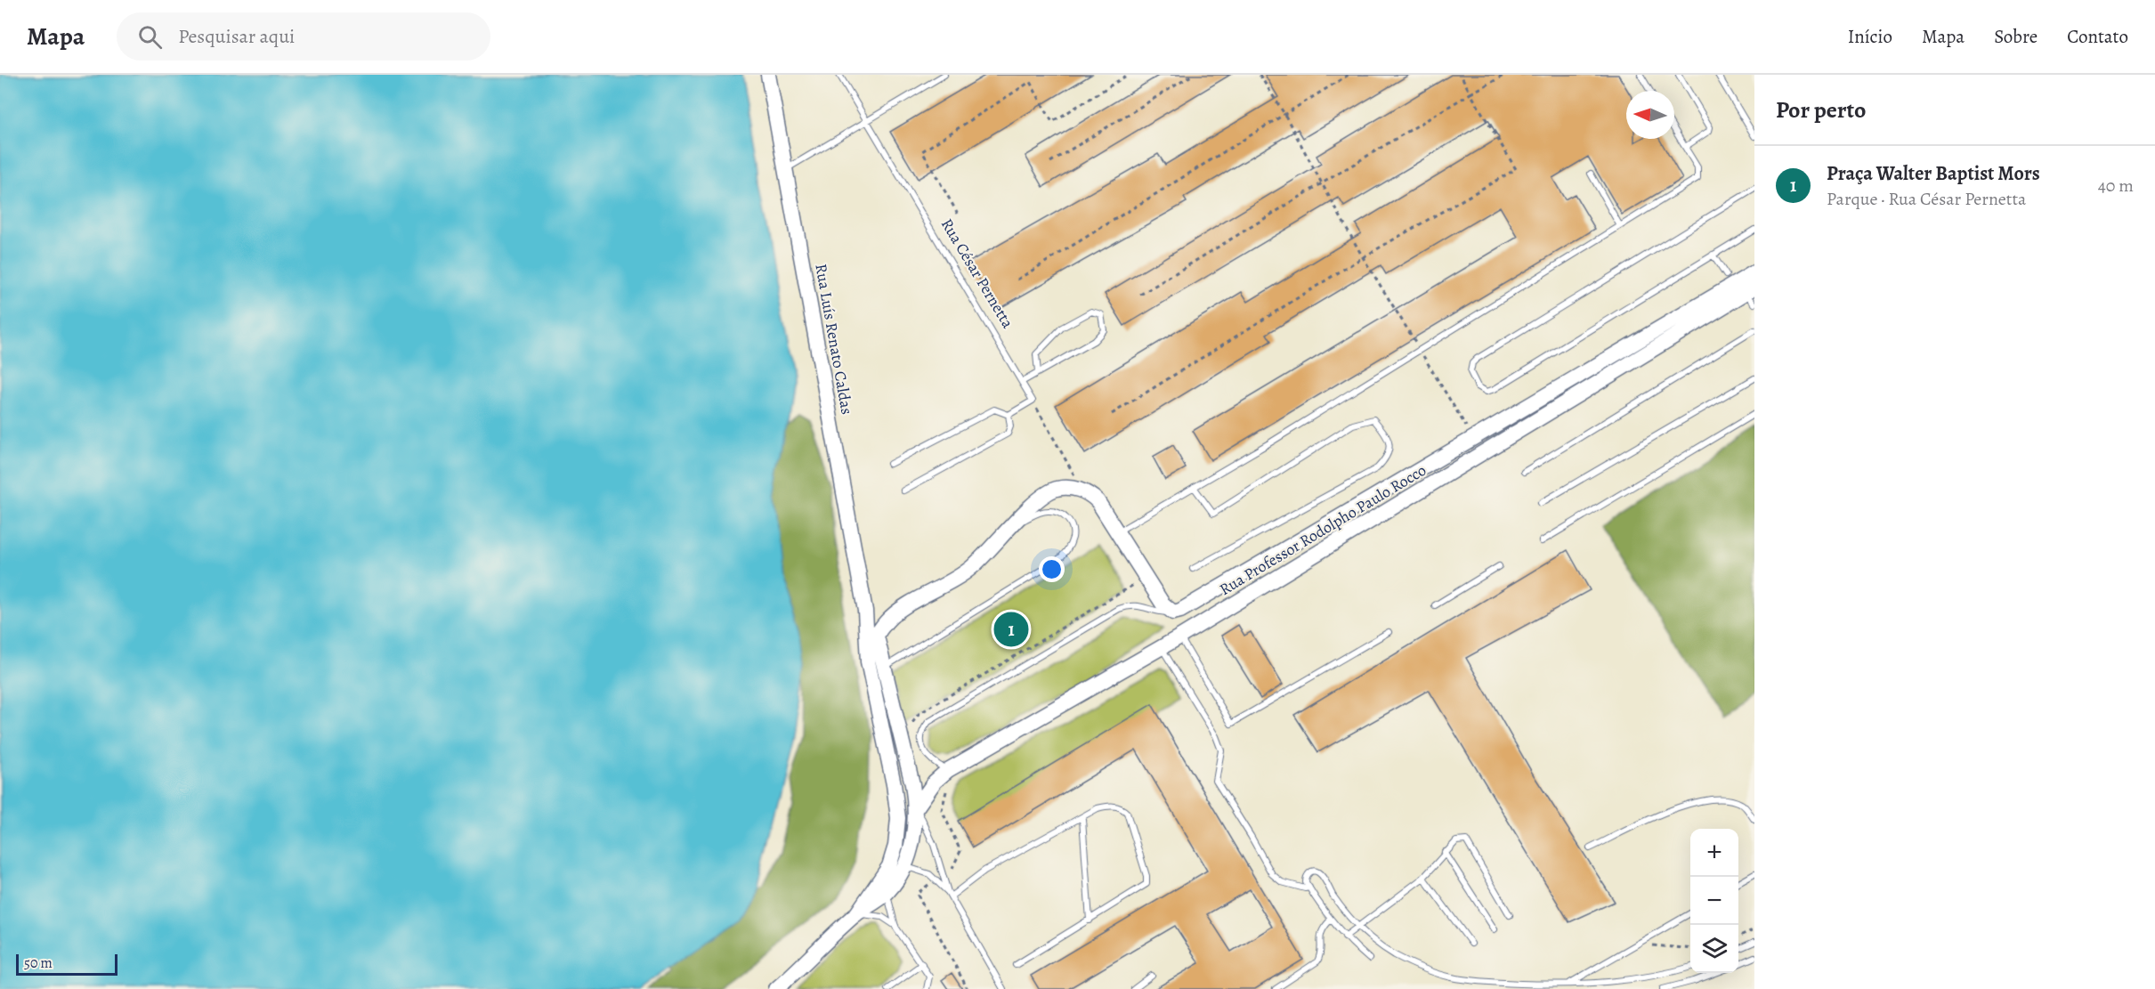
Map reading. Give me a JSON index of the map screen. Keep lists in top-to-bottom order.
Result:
{
  "streets": {
    "street": ["Rua Luís Renato Caldas", "Rua Professor Rodolpho Paulo Rocco"],
    "lane": ["Rua César Pernetta"]
  },
  "crossings": [
    ["Rua Luís Renato Caldas", "Rua Professor Rodolpho Paulo Rocco"]
  ],
  "scale_bar": "50 m",
  "north": "left",
  "page": {
    "header": "Mapa",
    "search": "Pesquisar aqui",
    "nav": [
      "Início",
      "Mapa",
      "Sobre",
      "Contato"
    ],
    "heading": "Por perto",
    "list": [
      {
        "mark": "1",
        "name": "Praça Walter Baptist Mors",
        "note": "Parque · Rua César Pernetta",
        "value": "40 m"
      }
    ],
    "pins": "1",
    "map_buttons": ["+", "−"],
    "scale": "50 m"
  }
}
